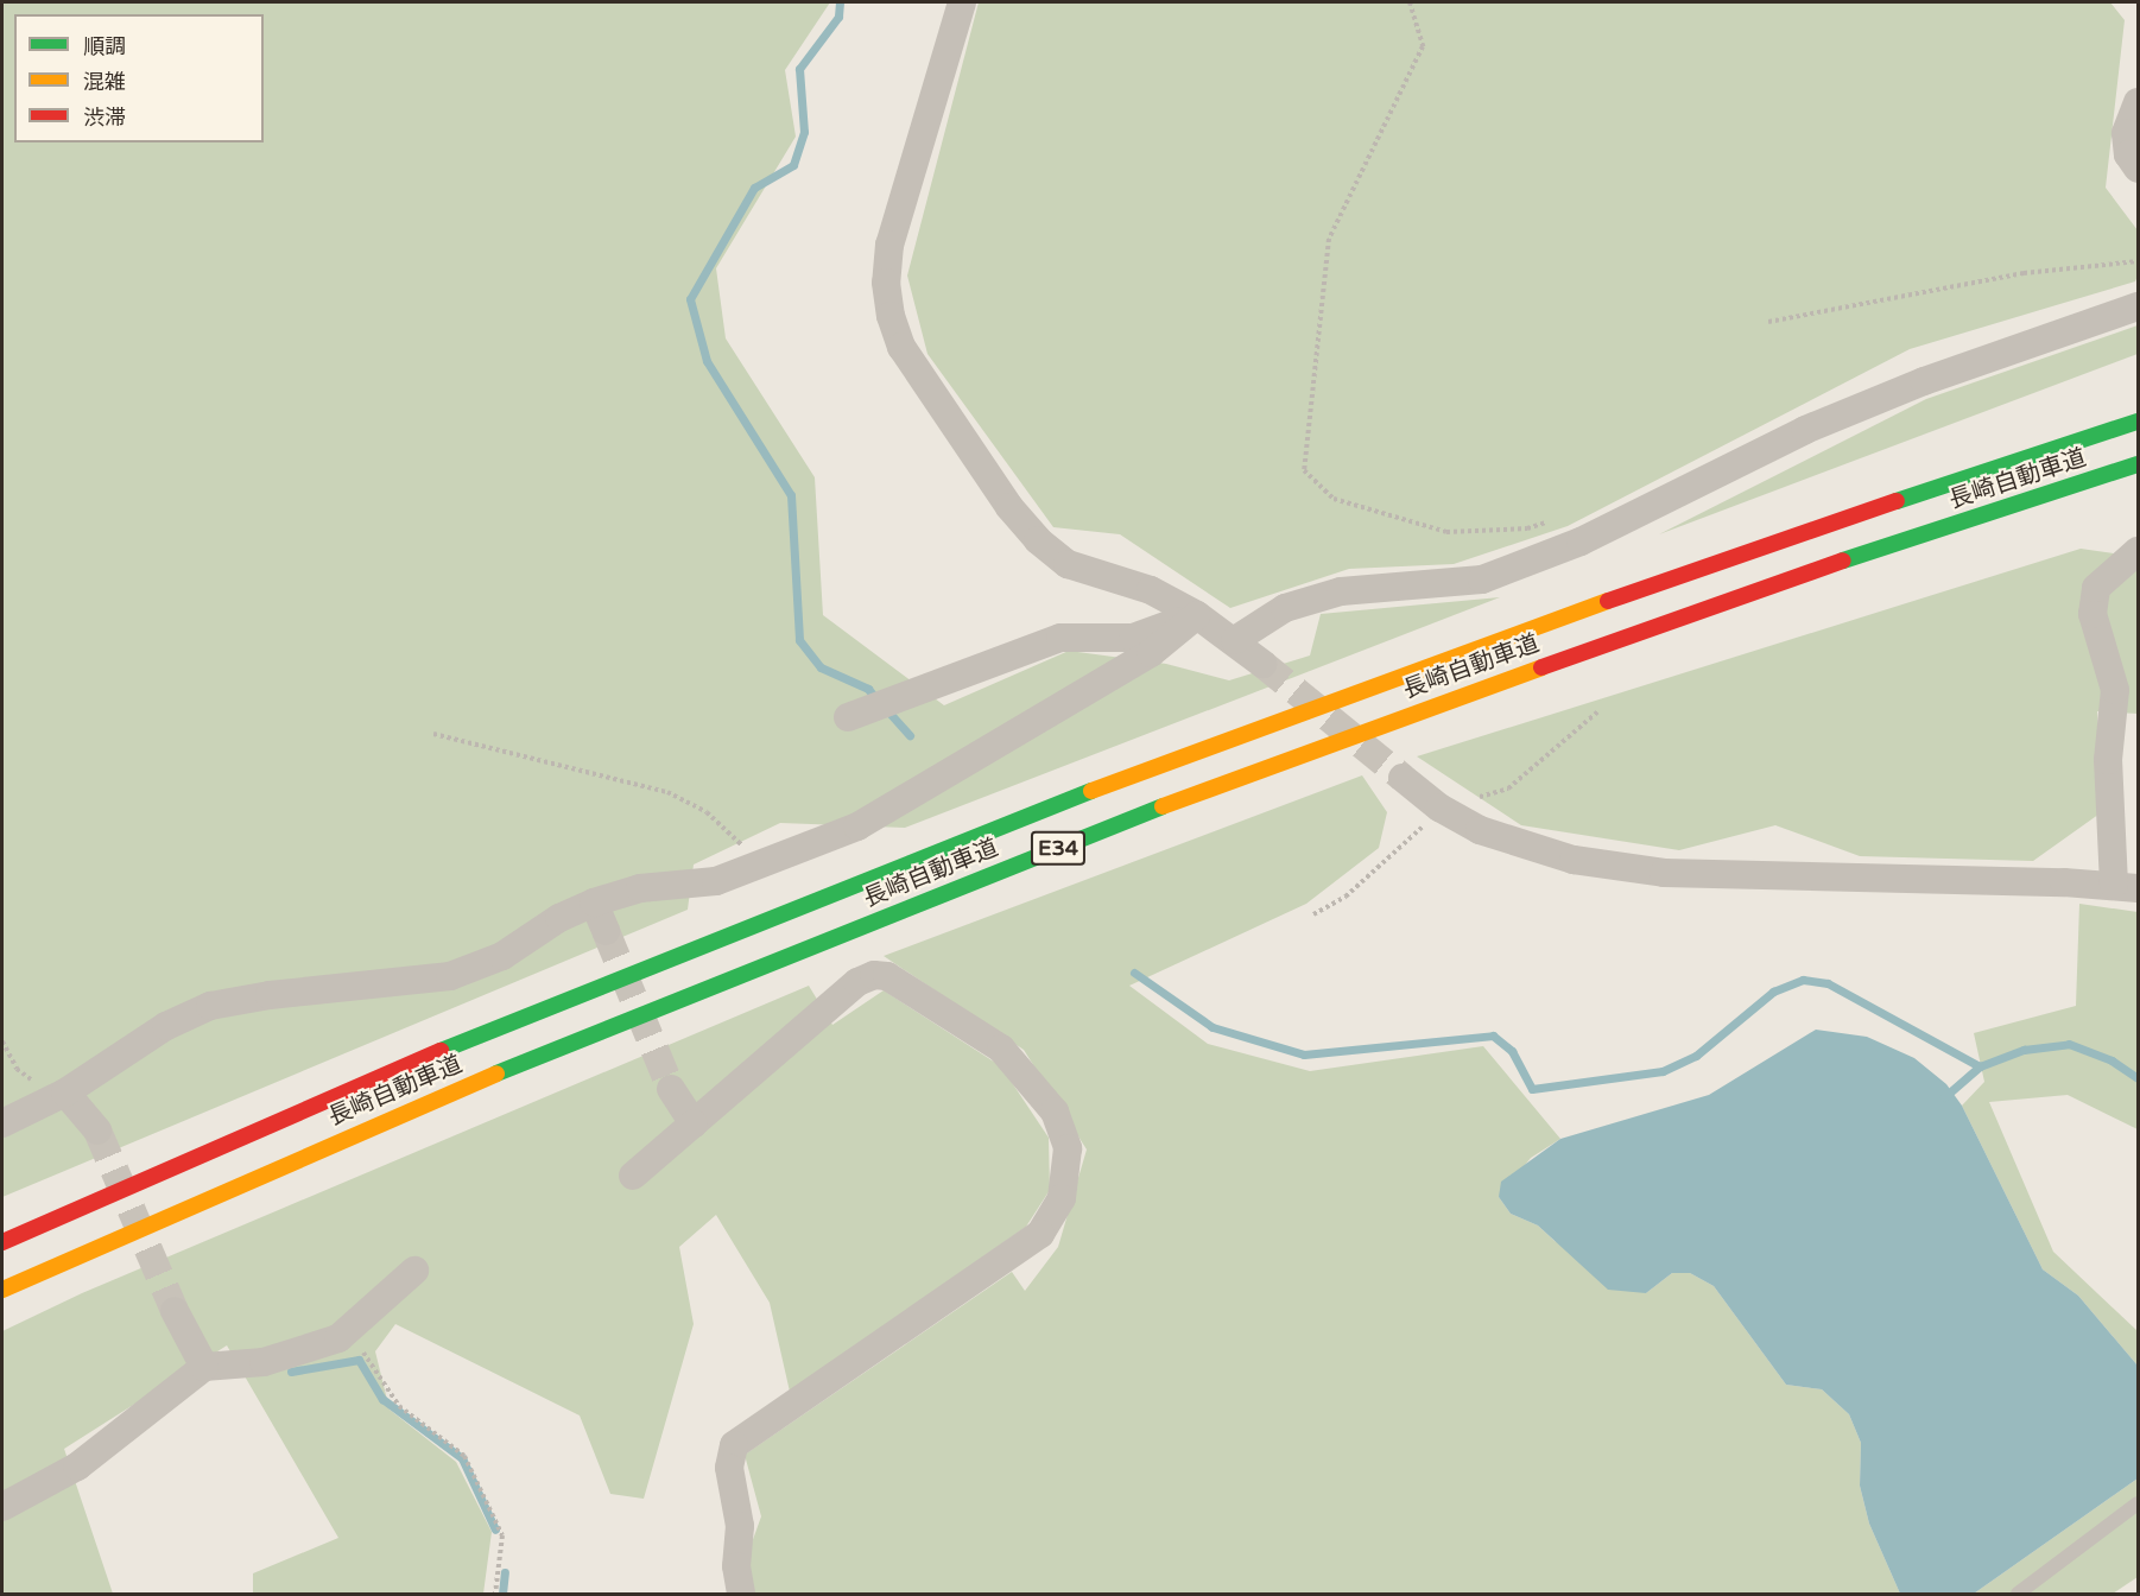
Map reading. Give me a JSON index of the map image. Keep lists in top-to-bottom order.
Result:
{
  "streets": {
    "highway": ["長崎自動車道", "E34"]
  },
  "legend": ["順調", "混雑", "渋滞"]
}
